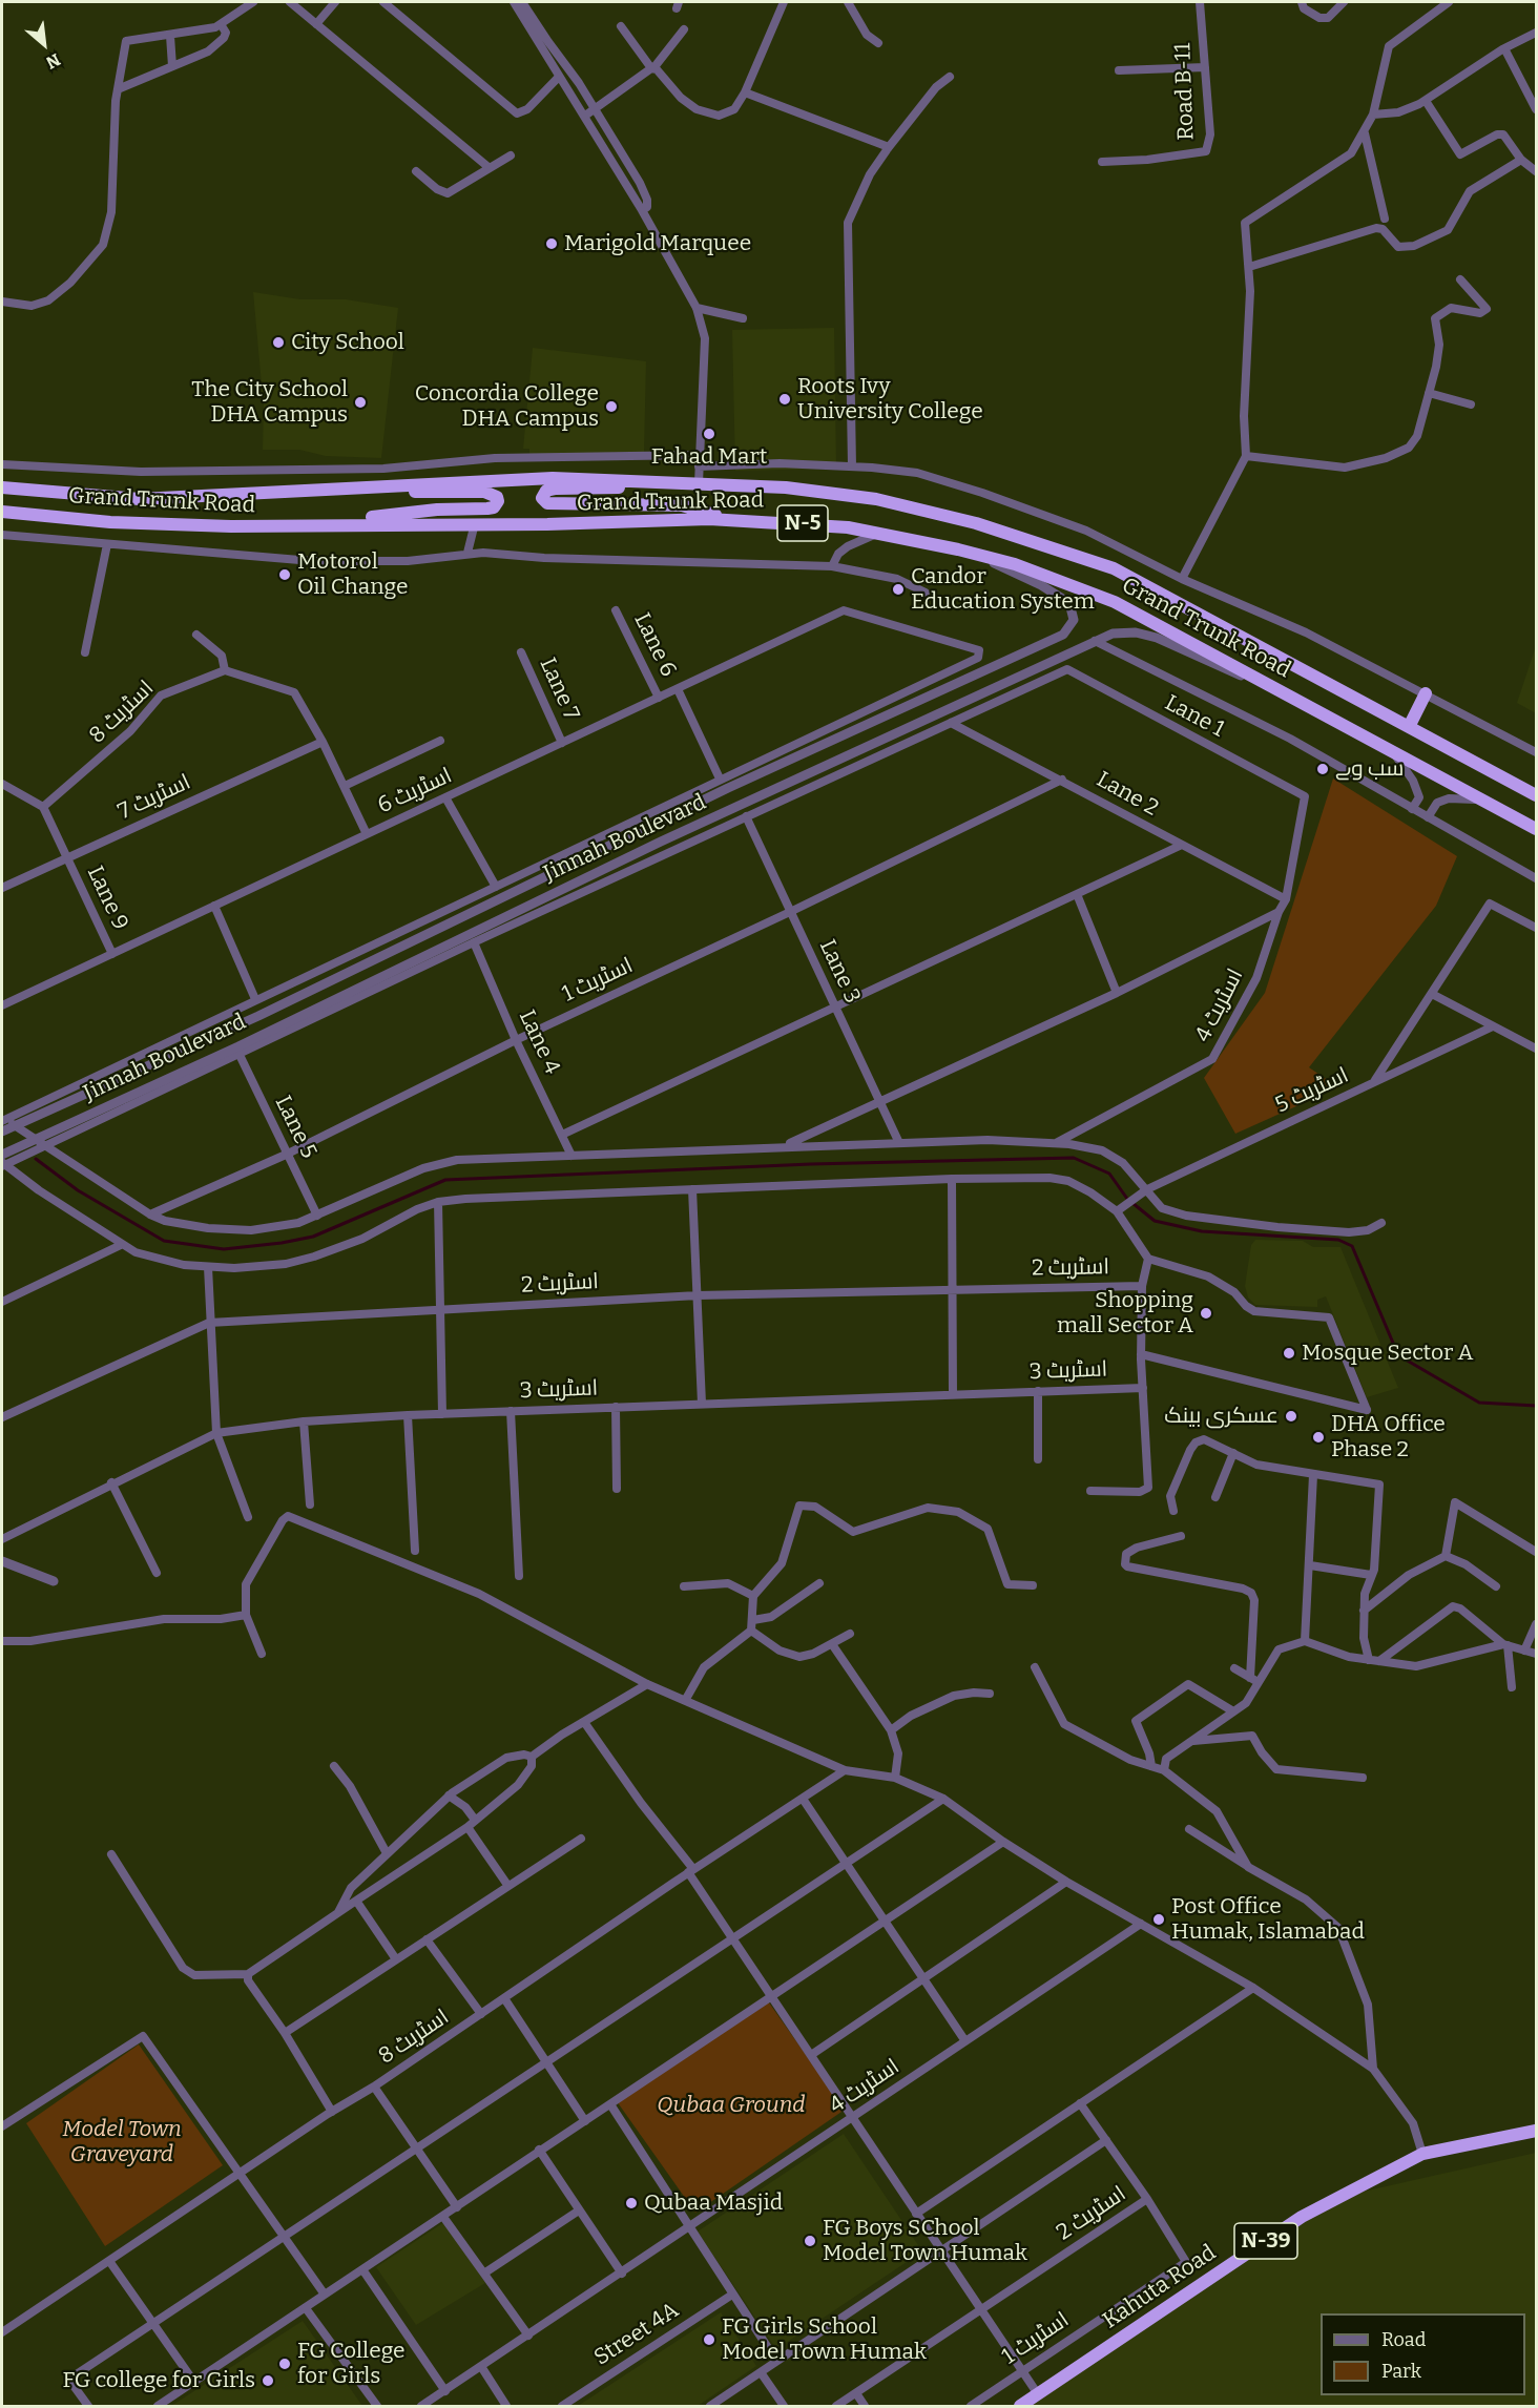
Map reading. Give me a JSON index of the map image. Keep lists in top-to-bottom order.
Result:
{
  "streets": {
    "highway": [
      "Grand Trunk Road",
      "N-5",
      "N-39",
      "Kahuta Road"
    ],
    "street": [
      "Road B-11",
      "Lane 6",
      "Lane 7",
      "اسٹریٹ 8",
      "Lane 1",
      "اسٹریٹ 6",
      "Lane 2",
      "اسٹریٹ 7",
      "Jinnah Boulevard",
      "Lane 9",
      "Lane 3",
      "اسٹریٹ 1",
      "اسٹریٹ 4",
      "Lane 4",
      "اسٹریٹ 5",
      "Lane 5",
      "اسٹریٹ 2",
      "اسٹریٹ 3",
      "Street 4A"
    ]
  },
  "crossings": [
    ["Grand Trunk Road", "Jinnah Boulevard"],
    ["Lane 6", "اسٹریٹ 6"],
    ["Lane 7", "اسٹریٹ 6"],
    ["Lane 1", "Lane 2"],
    ["Lane 1", "اسٹریٹ 4"],
    ["اسٹریٹ 6", "Lane 9"],
    ["Lane 2", "اسٹریٹ 1"],
    ["Lane 2", "اسٹریٹ 4"],
    ["اسٹریٹ 7", "Lane 9"],
    ["Lane 3", "اسٹریٹ 1"],
    ["اسٹریٹ 1", "Lane 4"],
    ["اسٹریٹ 1", "Lane 5"],
    ["اسٹریٹ 1", "اسٹریٹ 2"]
  ],
  "parks": ["Qubaa Ground", "Model Town Graveyard"],
  "places": [
    "Marigold Marquee",
    "City School",
    "Roots Ivy University College",
    "The City School DHA Campus",
    "Concordia College DHA Campus",
    "Fahad Mart",
    "Motorol Oil Change",
    "Candor Education System",
    "سب وے",
    "Shopping mall Sector A",
    "Mosque Sector A",
    "عسکری بینک",
    "DHA Office Phase 2",
    "Post Office Humak, Islamabad",
    "Qubaa Masjid",
    "FG Boys SChool Model Town Humak",
    "FG Girls School Model Town Humak",
    "FG College for Girls",
    "FG college for Girls"
  ],
  "legend": ["Road", "Park"],
  "north": "bottom right"
}
